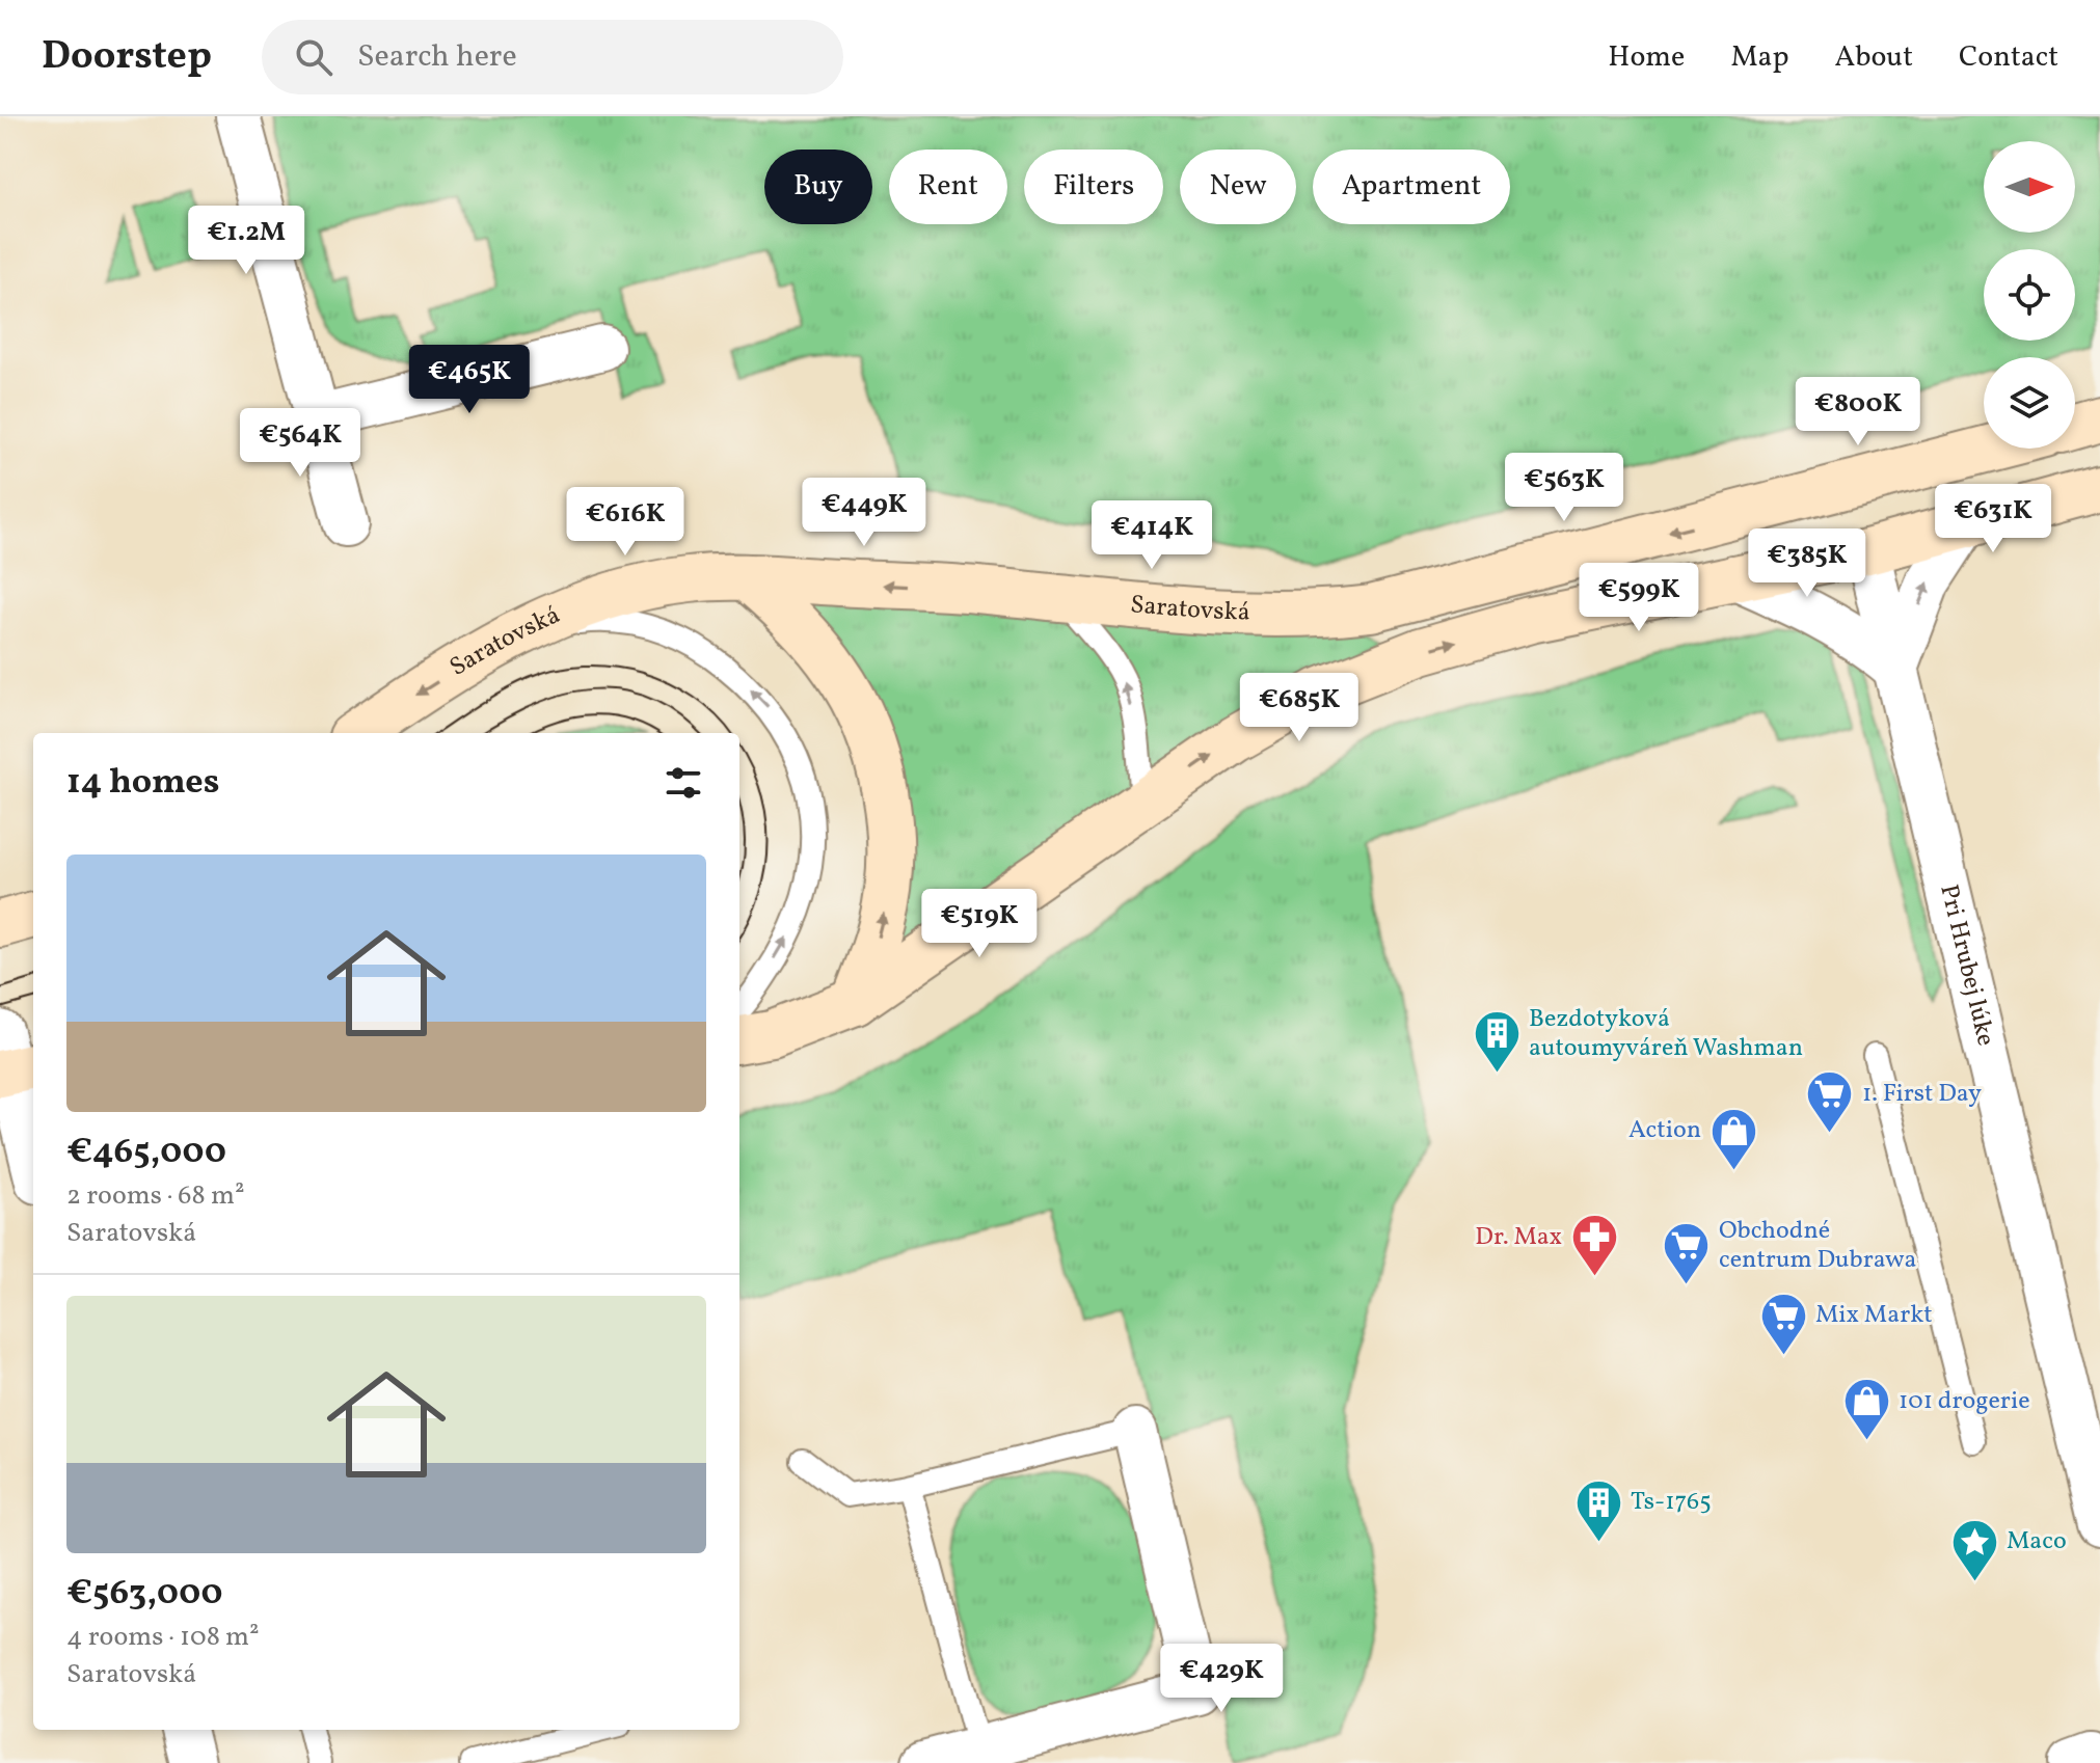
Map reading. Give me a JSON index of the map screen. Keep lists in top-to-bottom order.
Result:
{
  "streets": {
    "main road": ["Saratovská"],
    "street": ["Pri Hrubej lúke"]
  },
  "places": {
    "building": ["Bezdotyková autoumyváreň Washman", "Ts-1765"],
    "supermarket": ["1. First Day", "Obchodné centrum Dubrawa", "Mix Markt"],
    "shop": ["Action", "101 drogerie"],
    "pharmacy": ["Dr. Max"],
    "place": ["Maco"]
  },
  "north": "right",
  "page": {
    "header": "Doorstep",
    "search": "Search here",
    "nav": [
      "Home",
      "Map",
      "About",
      "Contact"
    ],
    "chip": [
      "Buy",
      "Rent",
      "Filters",
      "New",
      "Apartment"
    ],
    "price": [
      "€1.2M",
      "€465K",
      "€800K",
      "€564K",
      "€563K",
      "€449K",
      "€631K",
      "€616K",
      "€414K",
      "€385K",
      "€599K",
      "€685K",
      "€519K",
      "€429K"
    ],
    "heading": "14 homes",
    "list": [
      {
        "name": "€465,000",
        "note": "2 rooms · 68 m² · Saratovská"
      },
      {
        "name": "€563,000",
        "note": "4 rooms · 108 m² · Saratovská"
      }
    ]
  }
}
